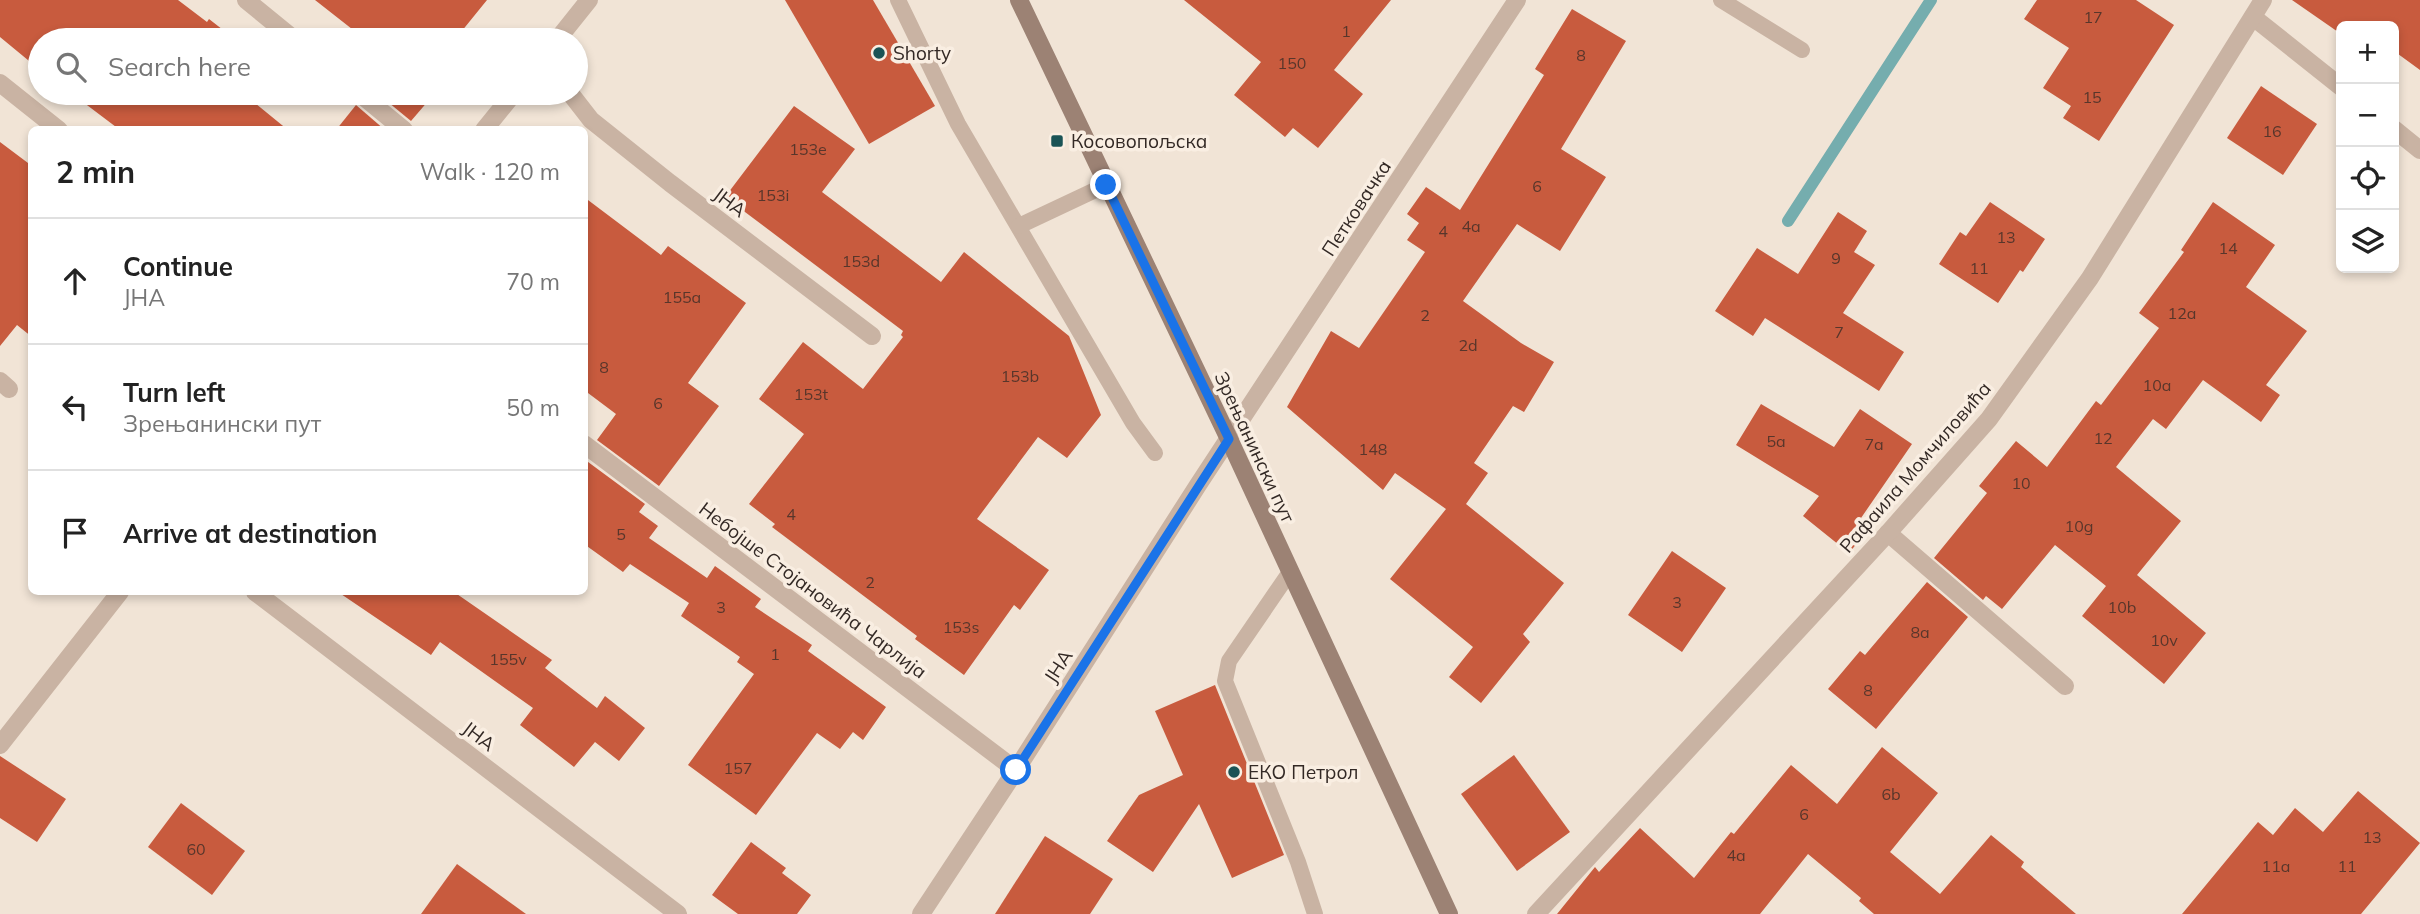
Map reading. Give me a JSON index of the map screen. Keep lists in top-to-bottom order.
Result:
{
  "streets": {
    "main road": ["Зрењанински пут"],
    "street": [
      "ЈНА",
      "Петковачка",
      "Рафаила Момчиловића",
      "Небојше Стојановића Чарлија"
    ]
  },
  "crossings": [
    ["ЈНА", "Петковачка"],
    ["ЈНА", "Зрењанински пут"],
    ["ЈНА", "Небојше Стојановића Чарлија"],
    ["Петковачка", "Зрењанински пут"]
  ],
  "places": {
    "other": ["Shorty", "ЕКО Петрол"],
    "transit": ["Косовопољска"]
  },
  "house_numbers": [
    "17",
    "1",
    "8",
    "150",
    "15",
    "16",
    "153e",
    "6",
    "153i",
    "4a",
    "4",
    "13",
    "14",
    "9",
    "153d",
    "11",
    "155a",
    "12a",
    "2",
    "7",
    "2d",
    "8",
    "153b",
    "10a",
    "153t",
    "6",
    "12",
    "5a",
    "7a",
    "148",
    "10",
    "4",
    "10g",
    "5",
    "2",
    "3",
    "3",
    "10b",
    "153s",
    "8a",
    "10v",
    "1",
    "155v",
    "8",
    "157",
    "6b",
    "6",
    "13",
    "60",
    "4a",
    "11a",
    "11"
  ],
  "page": {
    "map_buttons": ["+", "−"],
    "search": "Search here",
    "heading": ["2 min", "Walk · 120 m"],
    "list": [
      ["Continue", "ЈНА", "70 m"],
      ["Turn left", "Зрењанински пут", "50 m"],
      "Arrive at destination"
    ]
  }
}
